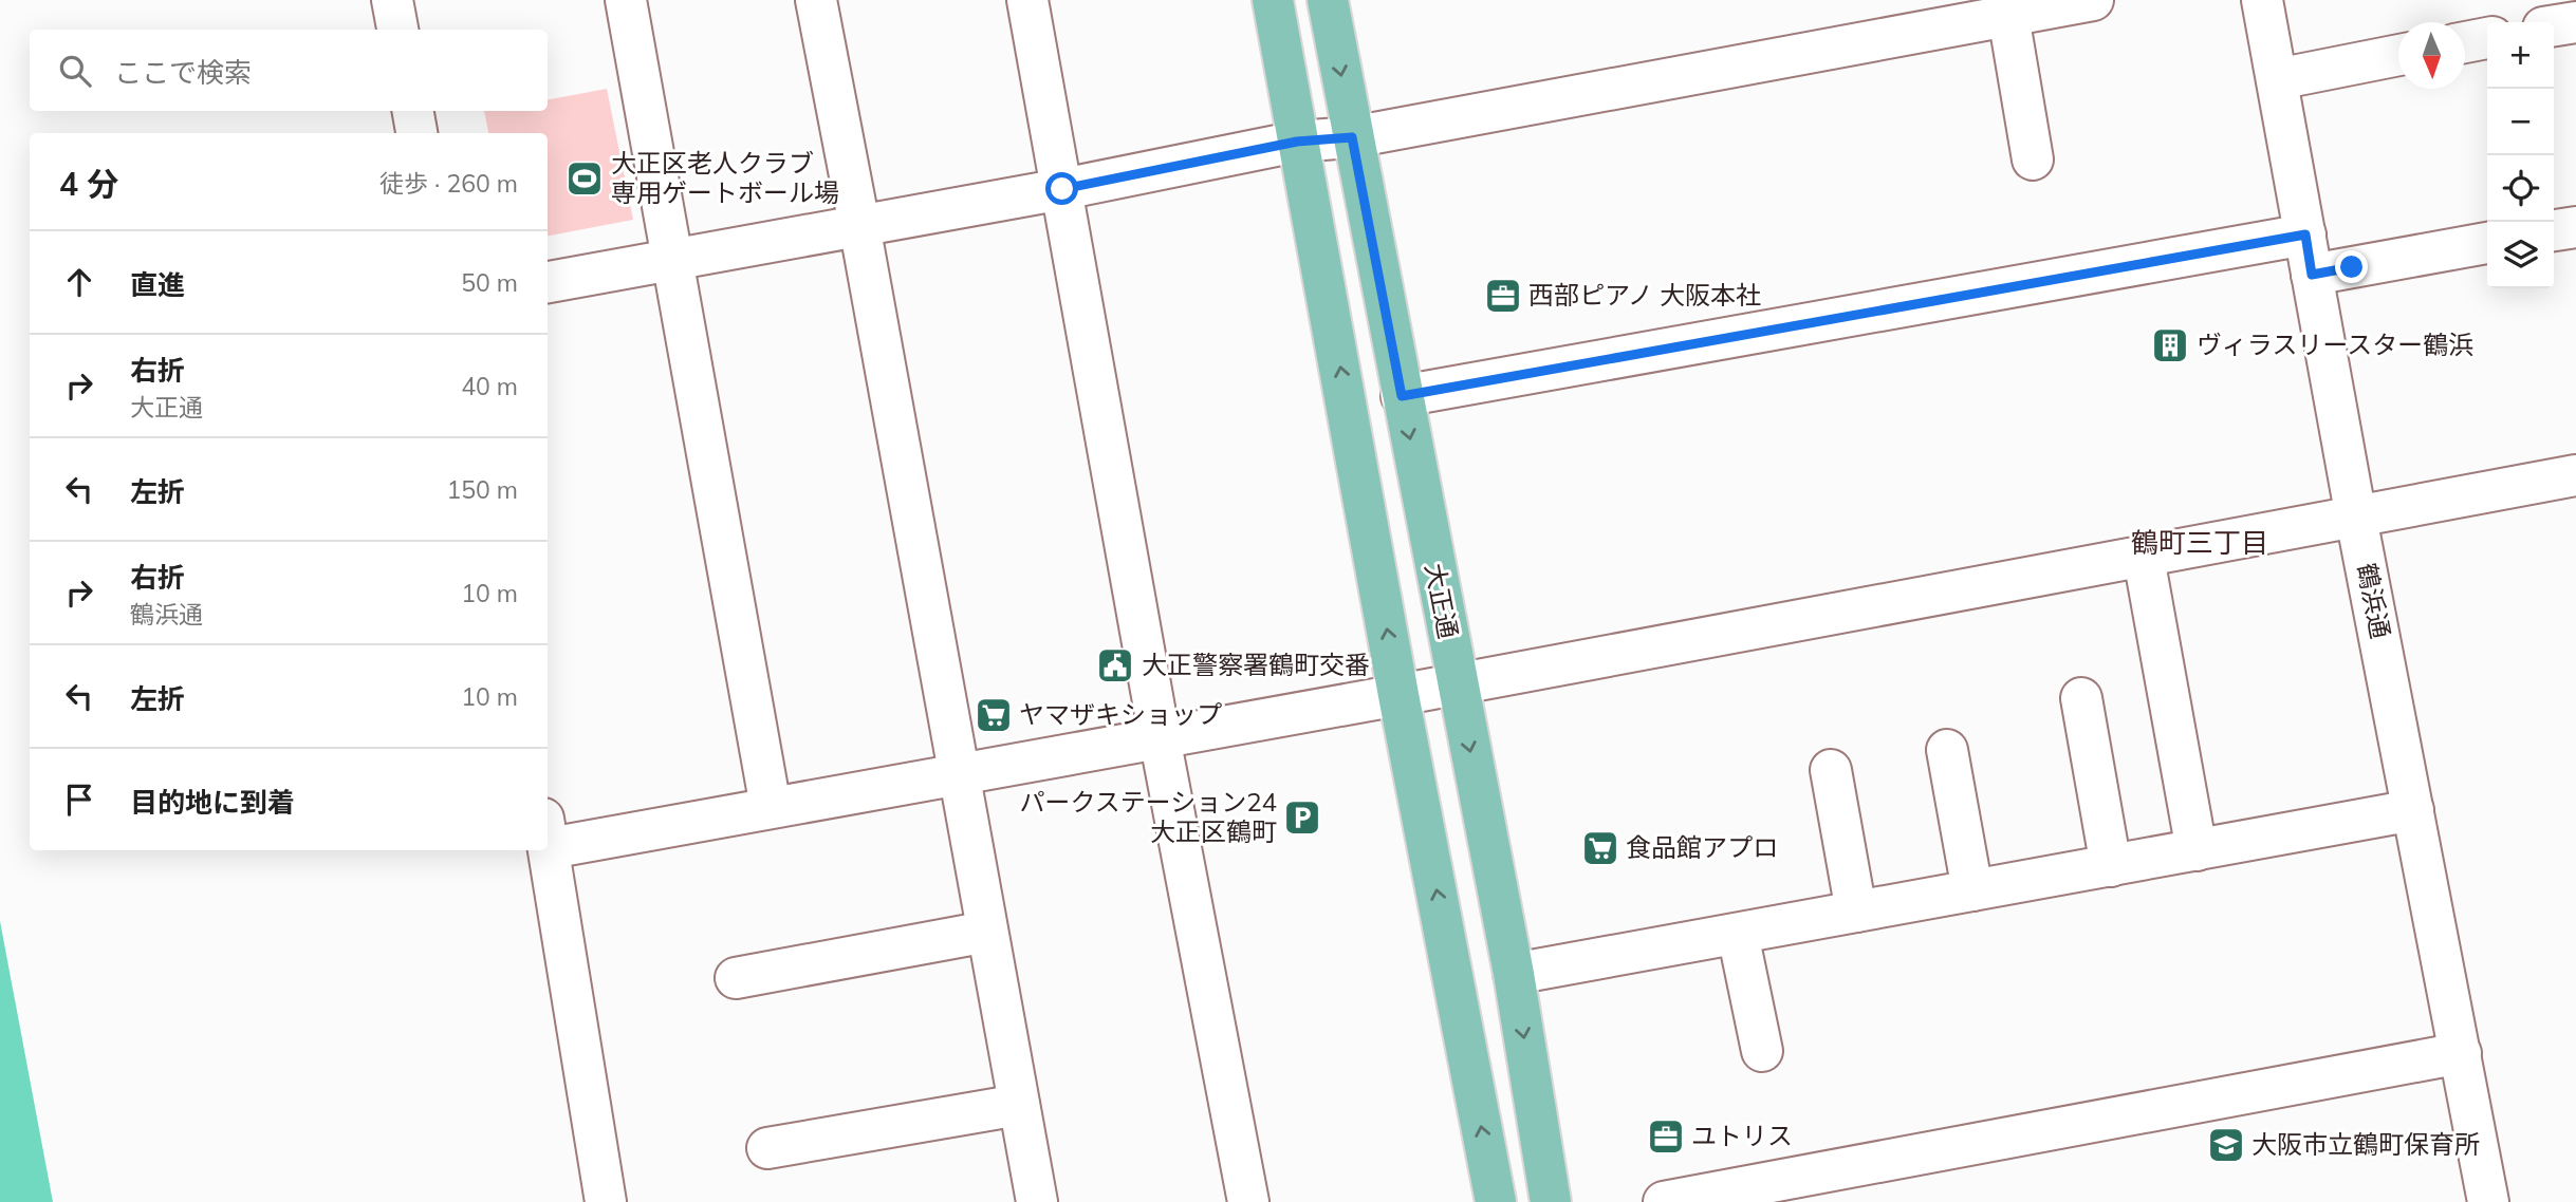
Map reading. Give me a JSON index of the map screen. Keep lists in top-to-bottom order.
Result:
{
  "streets": {
    "main road": ["大正通"],
    "street": ["鶴浜通"]
  },
  "districts": ["鶴町三丁目"],
  "places": {
    "sports": ["大正区老人クラブ 専用ゲートボール場"],
    "office": ["西部ピアノ 大阪本社", "ユトリス"],
    "building": ["ヴィラスリースター鶴浜"],
    "public building": ["大正警察署鶴町交番"],
    "supermarket": ["ヤマザキショップ", "食品館アプロ"],
    "parking": ["パークステーション24 大正区鶴町"],
    "school or university": ["大阪市立鶴町保育所"]
  },
  "north": "bottom",
  "page": {
    "map_buttons": ["+", "−"],
    "search": "ここで検索",
    "heading": ["4 分", "徒歩 · 260 m"],
    "list": [
      ["直進", "50 m"],
      ["右折", "大正通", "40 m"],
      ["左折", "150 m"],
      ["右折", "鶴浜通", "10 m"],
      ["左折", "10 m"],
      "目的地に到着"
    ]
  }
}
